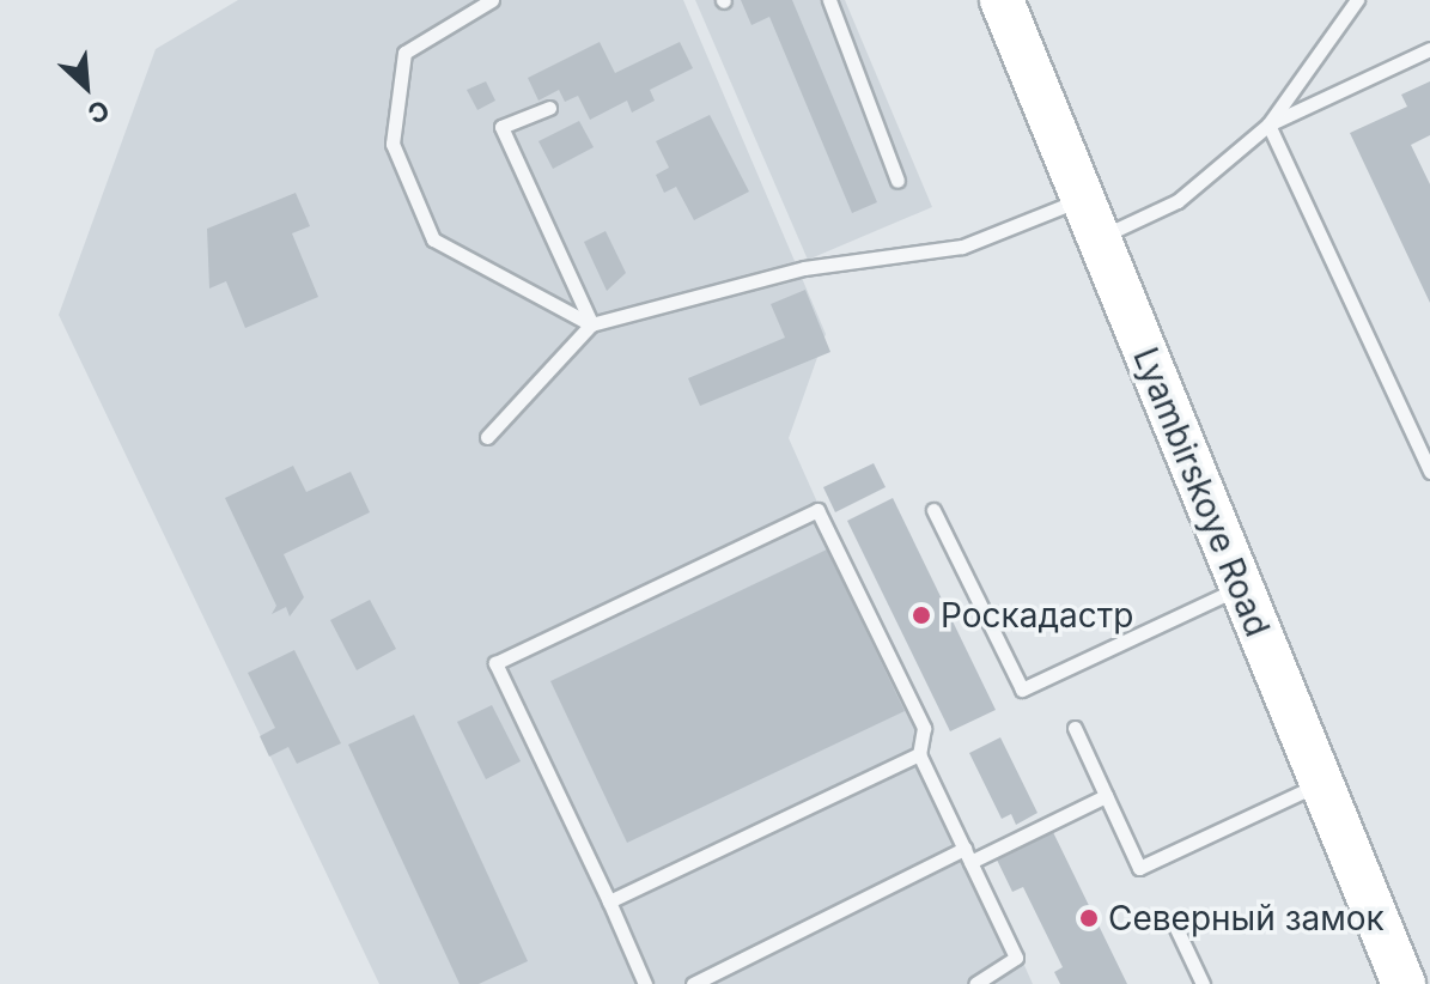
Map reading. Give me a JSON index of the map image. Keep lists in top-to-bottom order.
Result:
{
  "streets": {
    "main road": ["Lyambirskoye Road"]
  },
  "places": ["Роскадастр", "Северный замок"],
  "north": "bottom right"
}
